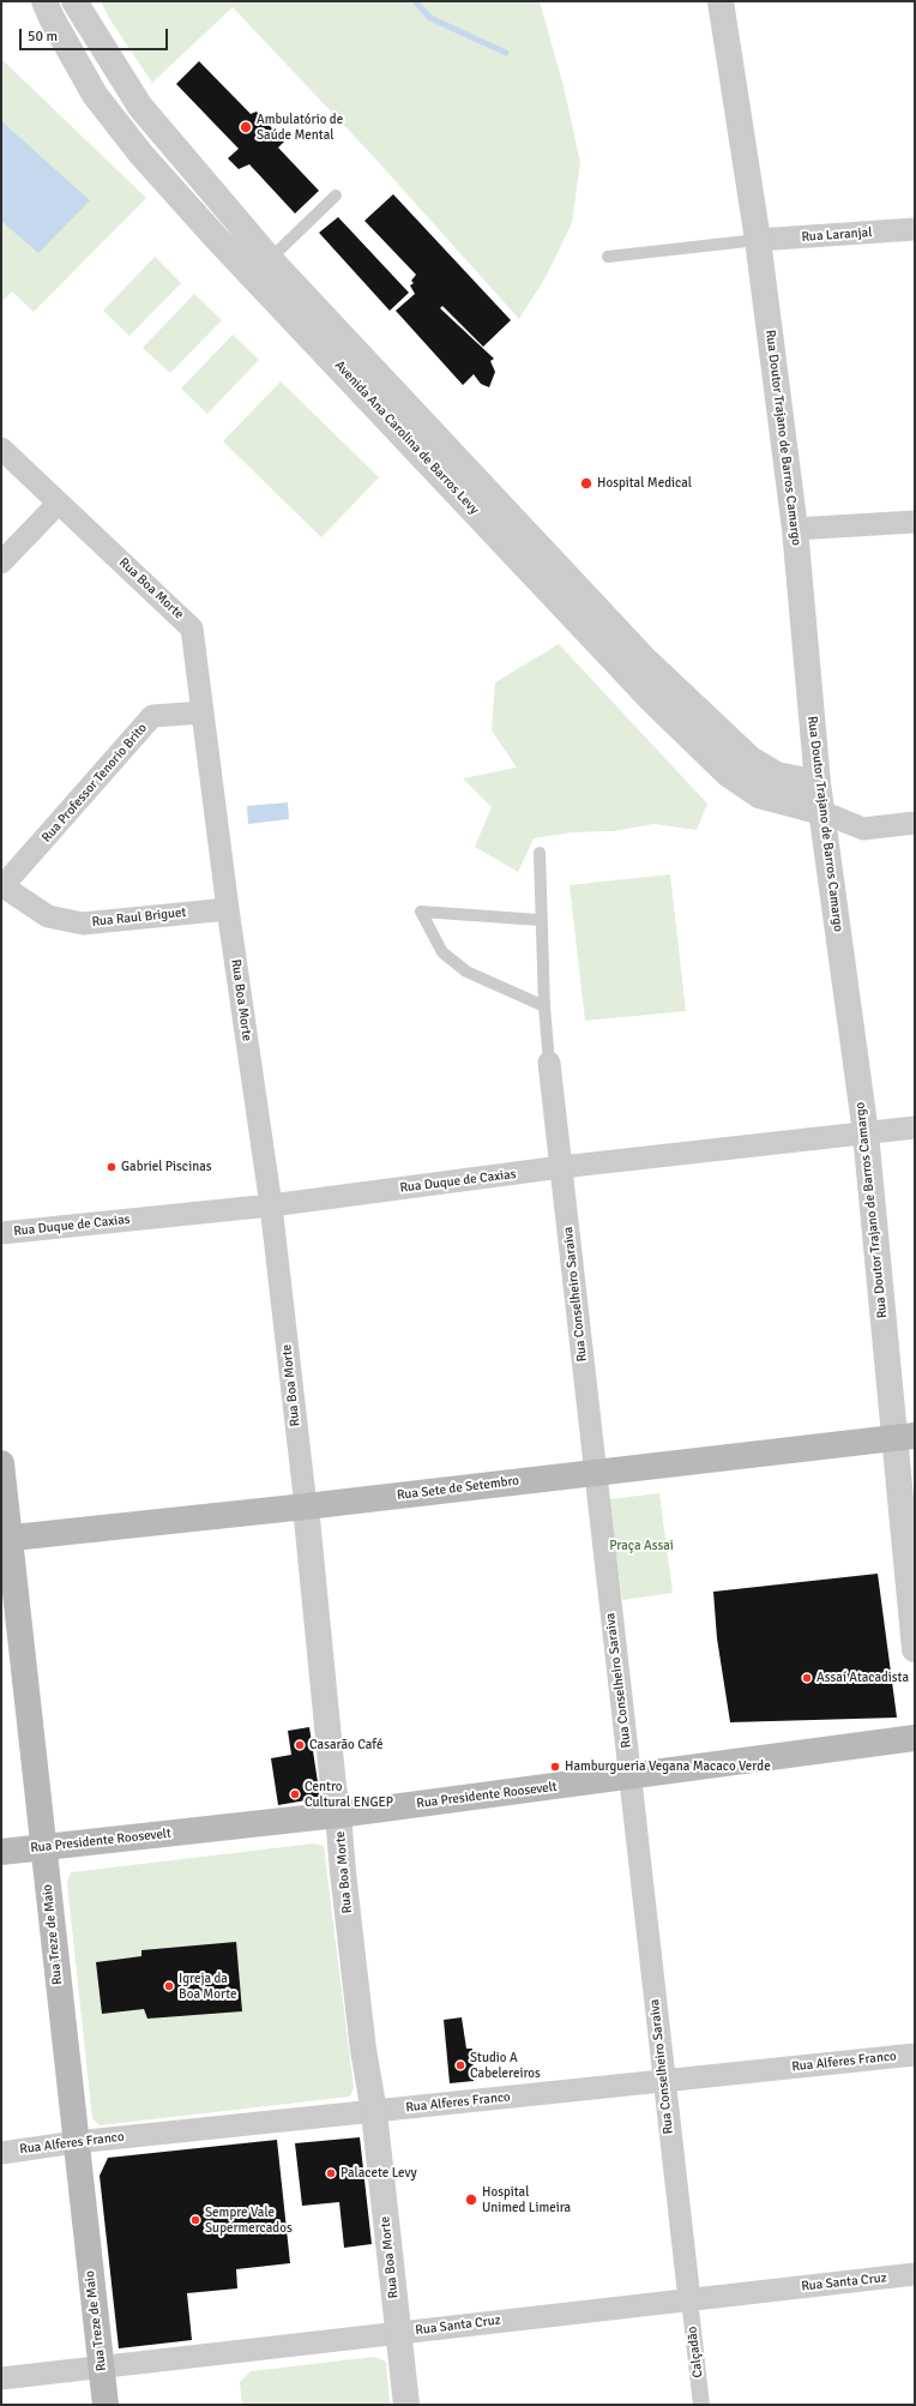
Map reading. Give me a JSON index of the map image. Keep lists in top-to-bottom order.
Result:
{
  "streets": {
    "main road": ["Rua Sete de Setembro", "Rua Presidente Roosevelt", "Rua Treze de Maio"],
    "street": [
      "Rua Laranjal",
      "Avenida Ana Carolina de Barros Levy",
      "Rua Doutor Trajano de Barros Camargo",
      "Rua Boa Morte",
      "Rua Professor Tenorio Brito",
      "Rua Raul Briguet",
      "Rua Duque de Caxias",
      "Rua Conselheiro Saraiva",
      "Rua Alferes Franco",
      "Rua Santa Cruz",
      "Calçadão"
    ]
  },
  "crossings": [
    ["Rua Laranjal", "Rua Doutor Trajano de Barros Camargo"],
    ["Avenida Ana Carolina de Barros Levy", "Rua Doutor Trajano de Barros Camargo"],
    ["Rua Doutor Trajano de Barros Camargo", "Rua Duque de Caxias"],
    ["Rua Doutor Trajano de Barros Camargo", "Rua Sete de Setembro"],
    ["Rua Boa Morte", "Rua Professor Tenorio Brito"],
    ["Rua Boa Morte", "Rua Raul Briguet"],
    ["Rua Boa Morte", "Rua Duque de Caxias"],
    ["Rua Boa Morte", "Rua Sete de Setembro"],
    ["Rua Boa Morte", "Rua Presidente Roosevelt"],
    ["Rua Boa Morte", "Rua Alferes Franco"],
    ["Rua Boa Morte", "Rua Santa Cruz"],
    ["Rua Professor Tenorio Brito", "Rua Raul Briguet"],
    ["Rua Duque de Caxias", "Rua Conselheiro Saraiva"],
    ["Rua Conselheiro Saraiva", "Rua Sete de Setembro"],
    ["Rua Conselheiro Saraiva", "Rua Presidente Roosevelt"],
    ["Rua Conselheiro Saraiva", "Rua Alferes Franco"],
    ["Rua Conselheiro Saraiva", "Rua Santa Cruz"],
    ["Rua Conselheiro Saraiva", "Calçadão"],
    ["Rua Sete de Setembro", "Rua Treze de Maio"],
    ["Rua Presidente Roosevelt", "Rua Treze de Maio"],
    ["Rua Treze de Maio", "Rua Alferes Franco"],
    ["Rua Treze de Maio", "Rua Santa Cruz"],
    ["Rua Santa Cruz", "Calçadão"]
  ],
  "parks": ["Praça Assai"],
  "places": [
    "Ambulatório de Saúde Mental",
    "Hospital Medical",
    "Gabriel Piscinas",
    "Assaí Atacadista",
    "Casarão Café",
    "Hamburgueria Vegana Macaco Verde",
    "Centro Cultural ENGEP",
    "Igreja da Boa Morte",
    "Studio A Cabelereiros",
    "Palacete Levy",
    "Hospital Unimed Limeira",
    "Sempre Vale Supermercados"
  ],
  "scale_bar": "50 m"
}
